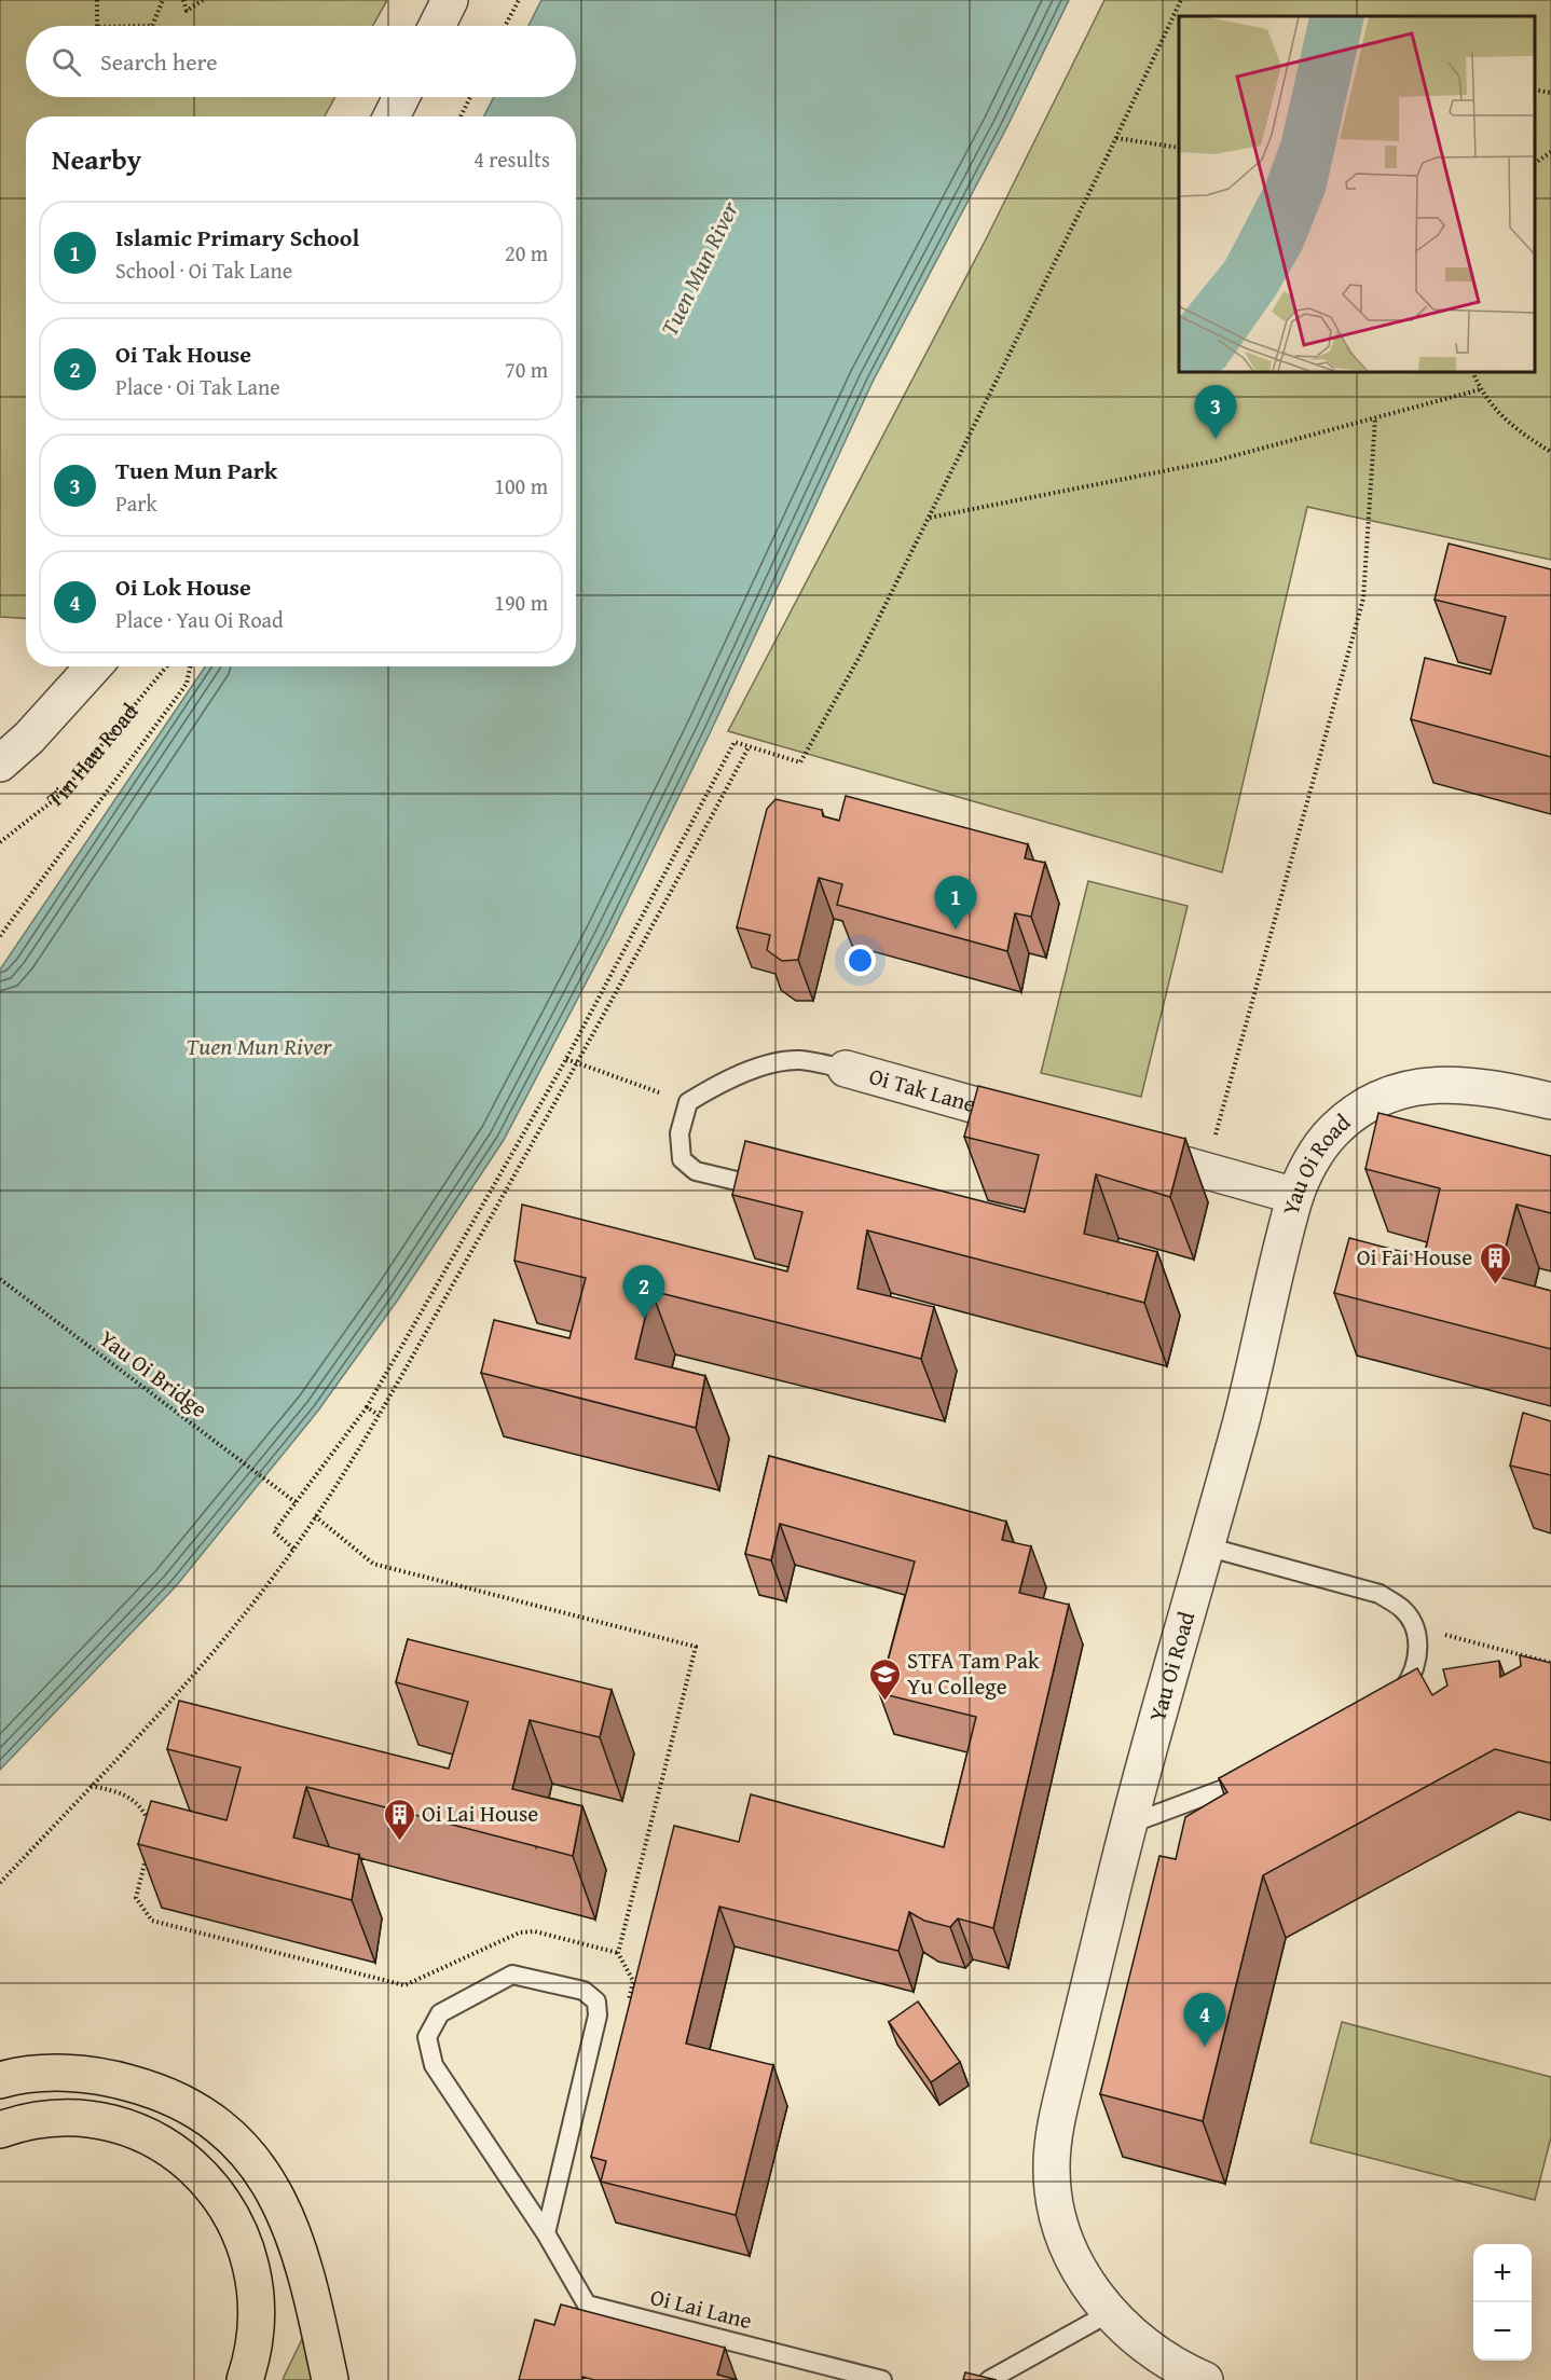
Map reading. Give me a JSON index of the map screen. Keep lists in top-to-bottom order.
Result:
{
  "streets": {
    "street": ["Oi Tak Lane", "Yau Oi Road"],
    "lane": ["Oi Lai Lane"],
    "path": ["Tin Hau Road", "Yau Oi Bridge"]
  },
  "water": ["Tuen Mun River"],
  "places": {
    "building": ["Oi Fai House", "Oi Lai House"],
    "school or university": ["STFA Tam Pak Yu College"]
  },
  "page": {
    "search": "Search here",
    "heading": ["Nearby", "4 results"],
    "list": [
      {
        "mark": "1",
        "name": "Islamic Primary School",
        "note": "School · Oi Tak Lane",
        "value": "20 m"
      },
      {
        "mark": "2",
        "name": "Oi Tak House",
        "note": "Place · Oi Tak Lane",
        "value": "70 m"
      },
      {
        "mark": "3",
        "name": "Tuen Mun Park",
        "note": "Park",
        "value": "100 m"
      },
      {
        "mark": "4",
        "name": "Oi Lok House",
        "note": "Place · Yau Oi Road",
        "value": "190 m"
      }
    ],
    "pins": [
      "3",
      "1",
      "2",
      "4"
    ],
    "map_buttons": ["+", "−"]
  }
}
